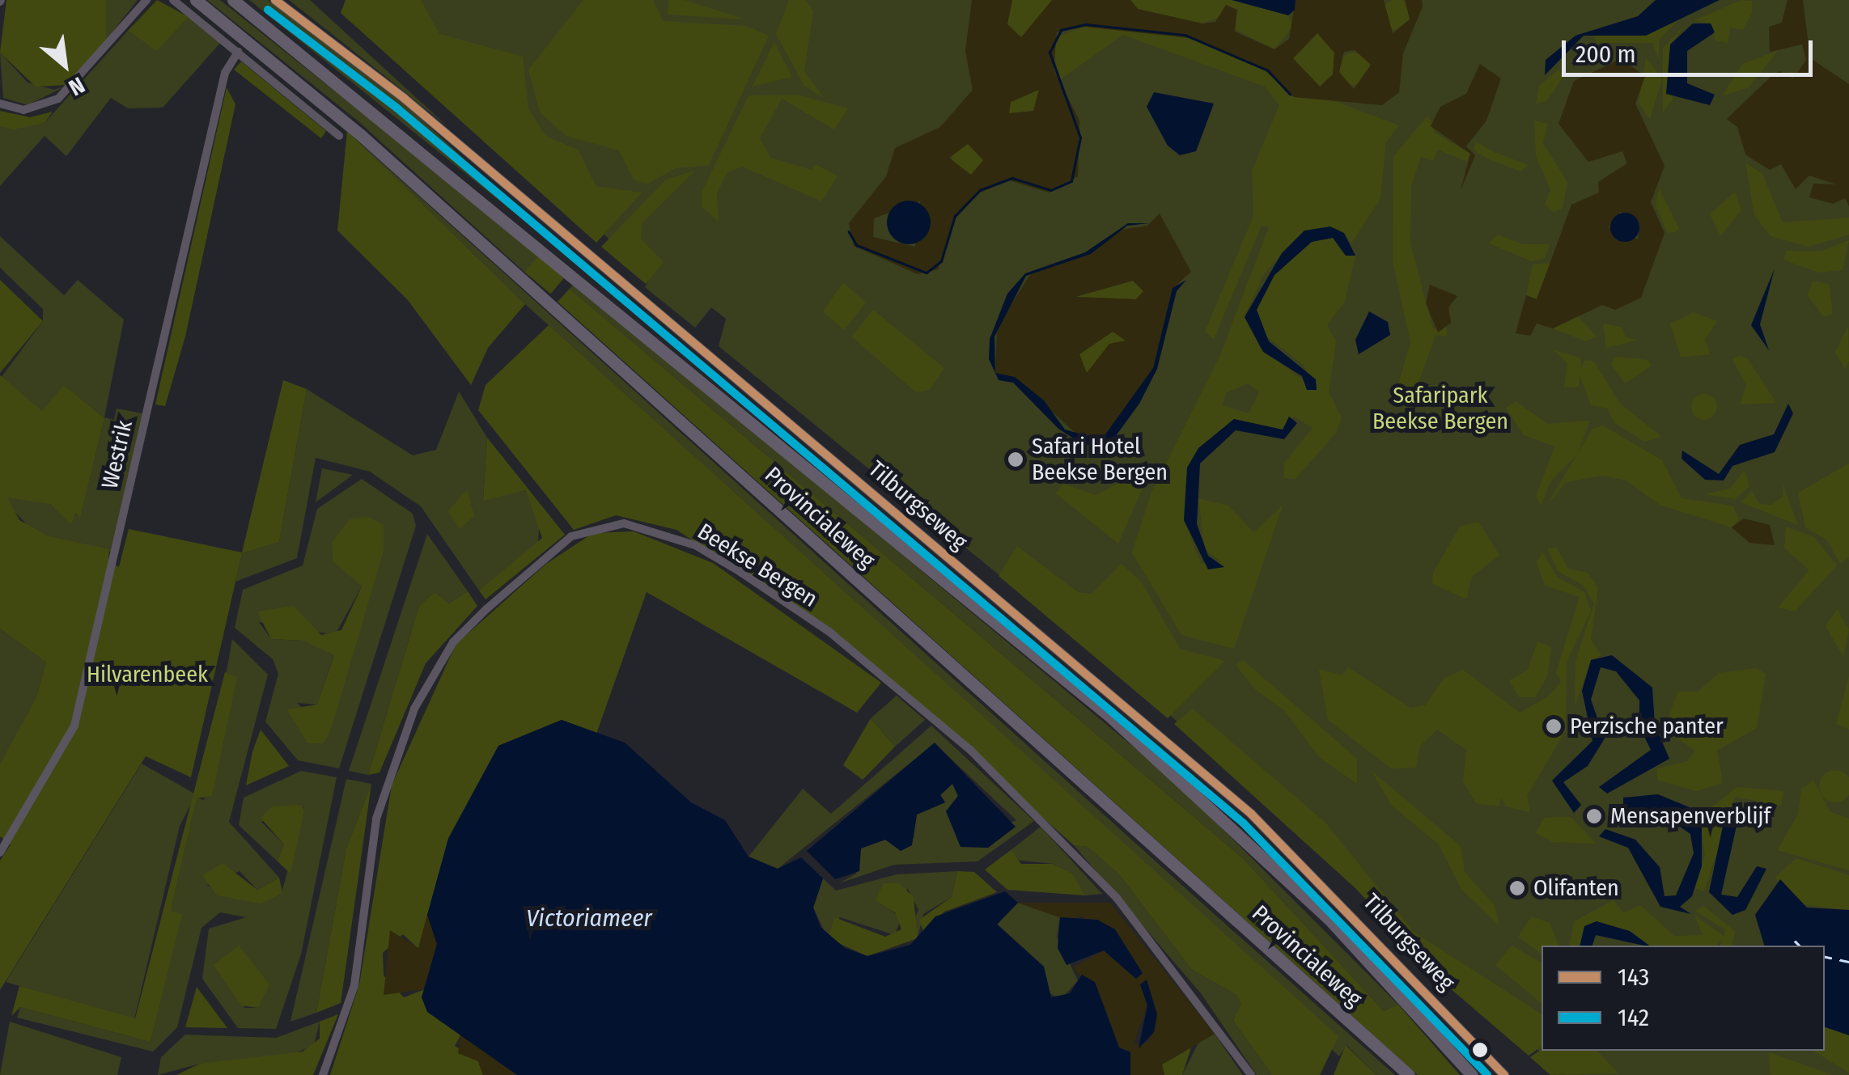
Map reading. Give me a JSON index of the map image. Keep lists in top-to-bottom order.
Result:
{
  "streets": {
    "highway": ["Provincialeweg"],
    "street": ["Westrik", "Tilburgseweg", "Beekse Bergen"]
  },
  "water": ["Victoriameer"],
  "parks": ["Safaripark Beekse Bergen", "Hilvarenbeek"],
  "places": [
    "Safari Hotel Beekse Bergen",
    "Perzische panter",
    "Mensapenverblijf",
    "Olifanten"
  ],
  "lines": ["transit line 143", "transit line 142"],
  "legend": ["143", "142"],
  "scale_bar": "200 m",
  "north": "bottom right"
}
